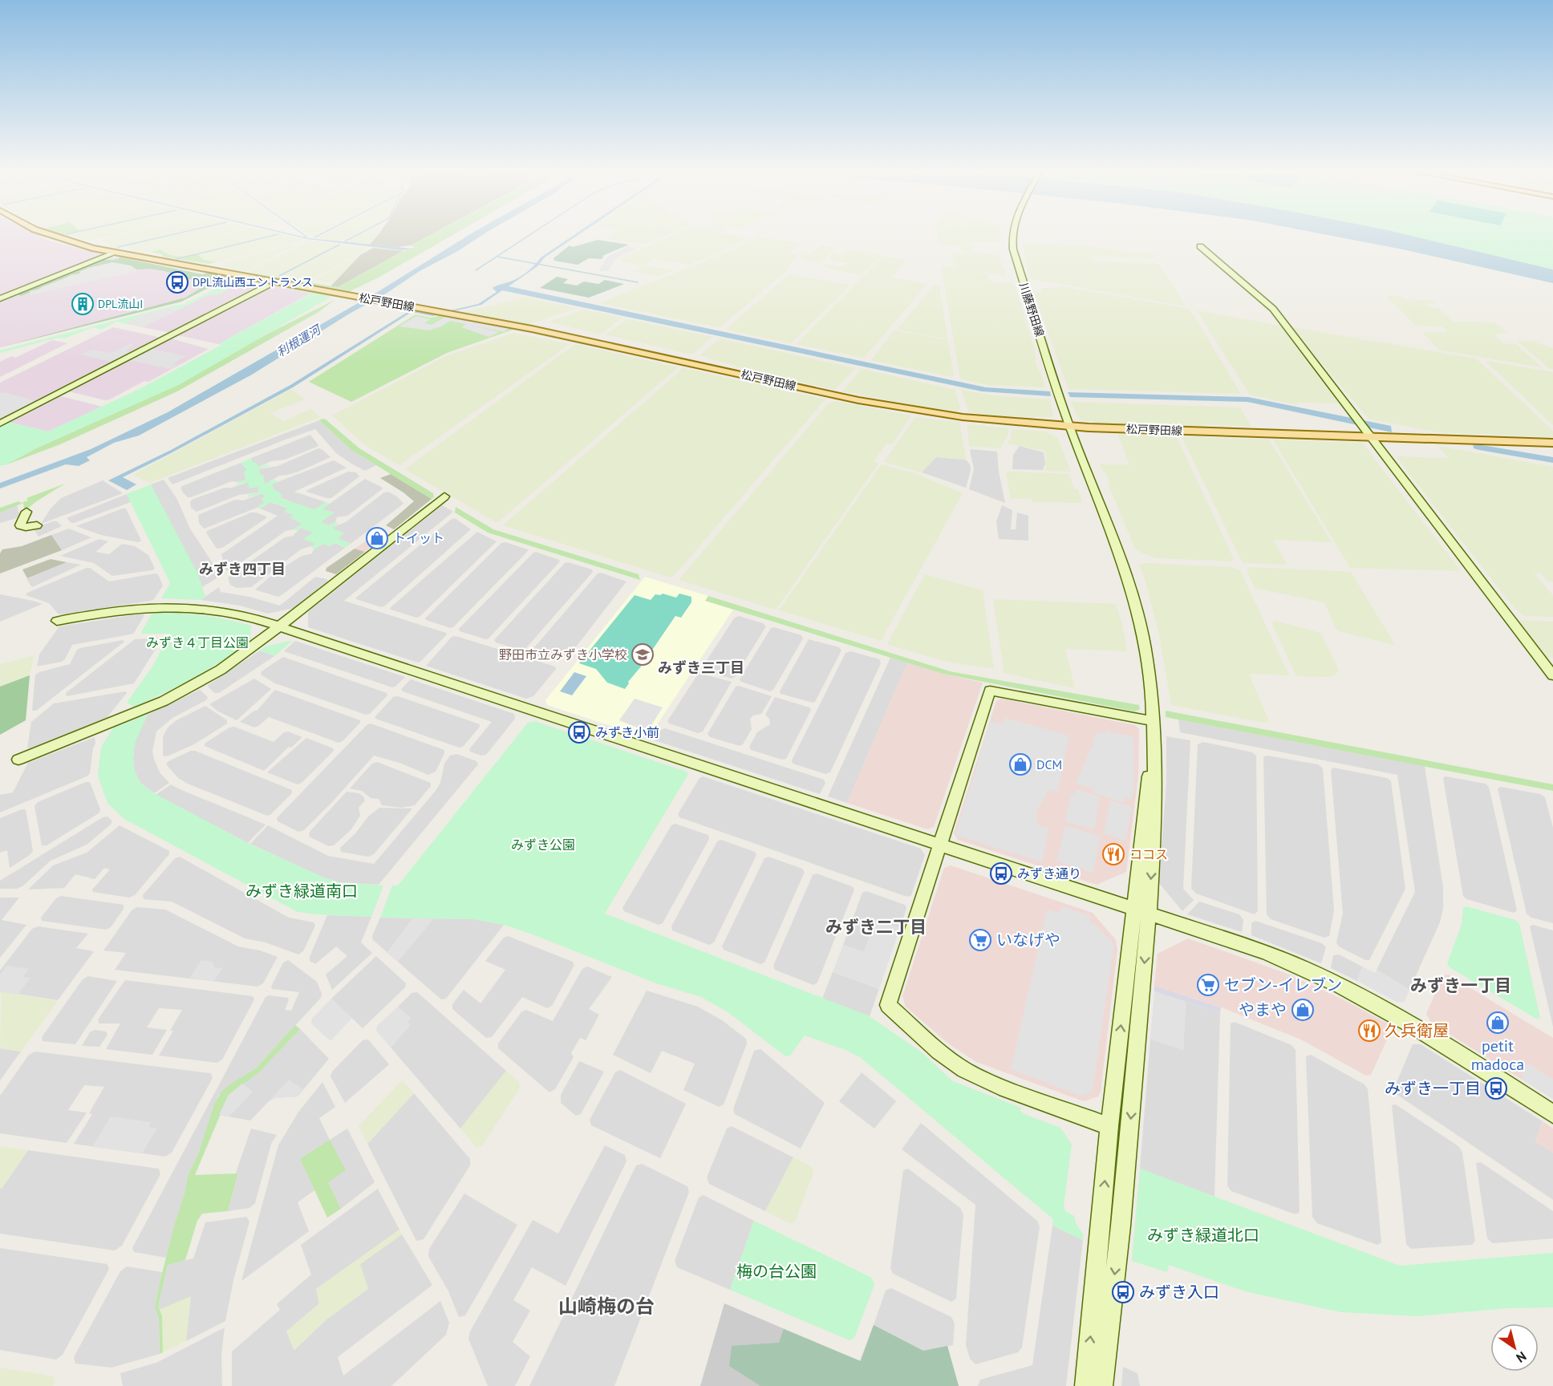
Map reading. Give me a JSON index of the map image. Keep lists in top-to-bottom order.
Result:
{
  "streets": {
    "main road": ["松戸野田線"],
    "street": ["川藤野田線"]
  },
  "crossings": [
    ["松戸野田線", "川藤野田線"]
  ],
  "districts": [
    "みずき四丁目",
    "みずき三丁目",
    "みずき二丁目",
    "みずき一丁目",
    "山崎梅の台"
  ],
  "water": ["利根運河"],
  "parks": [
    "みずき４丁目公園",
    "みずき公園",
    "みずき緑道南口",
    "みずき緑道北口",
    "梅の台公園"
  ],
  "places": {
    "bus stop": [
      "DPL流山西エントランス",
      "みずき小前",
      "みずき通り",
      "みずき一丁目",
      "みずき入口"
    ],
    "building": ["DPL流山I"],
    "shop": [
      "トイット",
      "DCM",
      "やまや",
      "petit madoca"
    ],
    "school or university": ["野田市立みずき小学校"],
    "restaurant": ["ココス", "久兵衛屋"],
    "supermarket": ["いなげや", "セブン-イレブン"]
  },
  "north": "bottom right"
}
